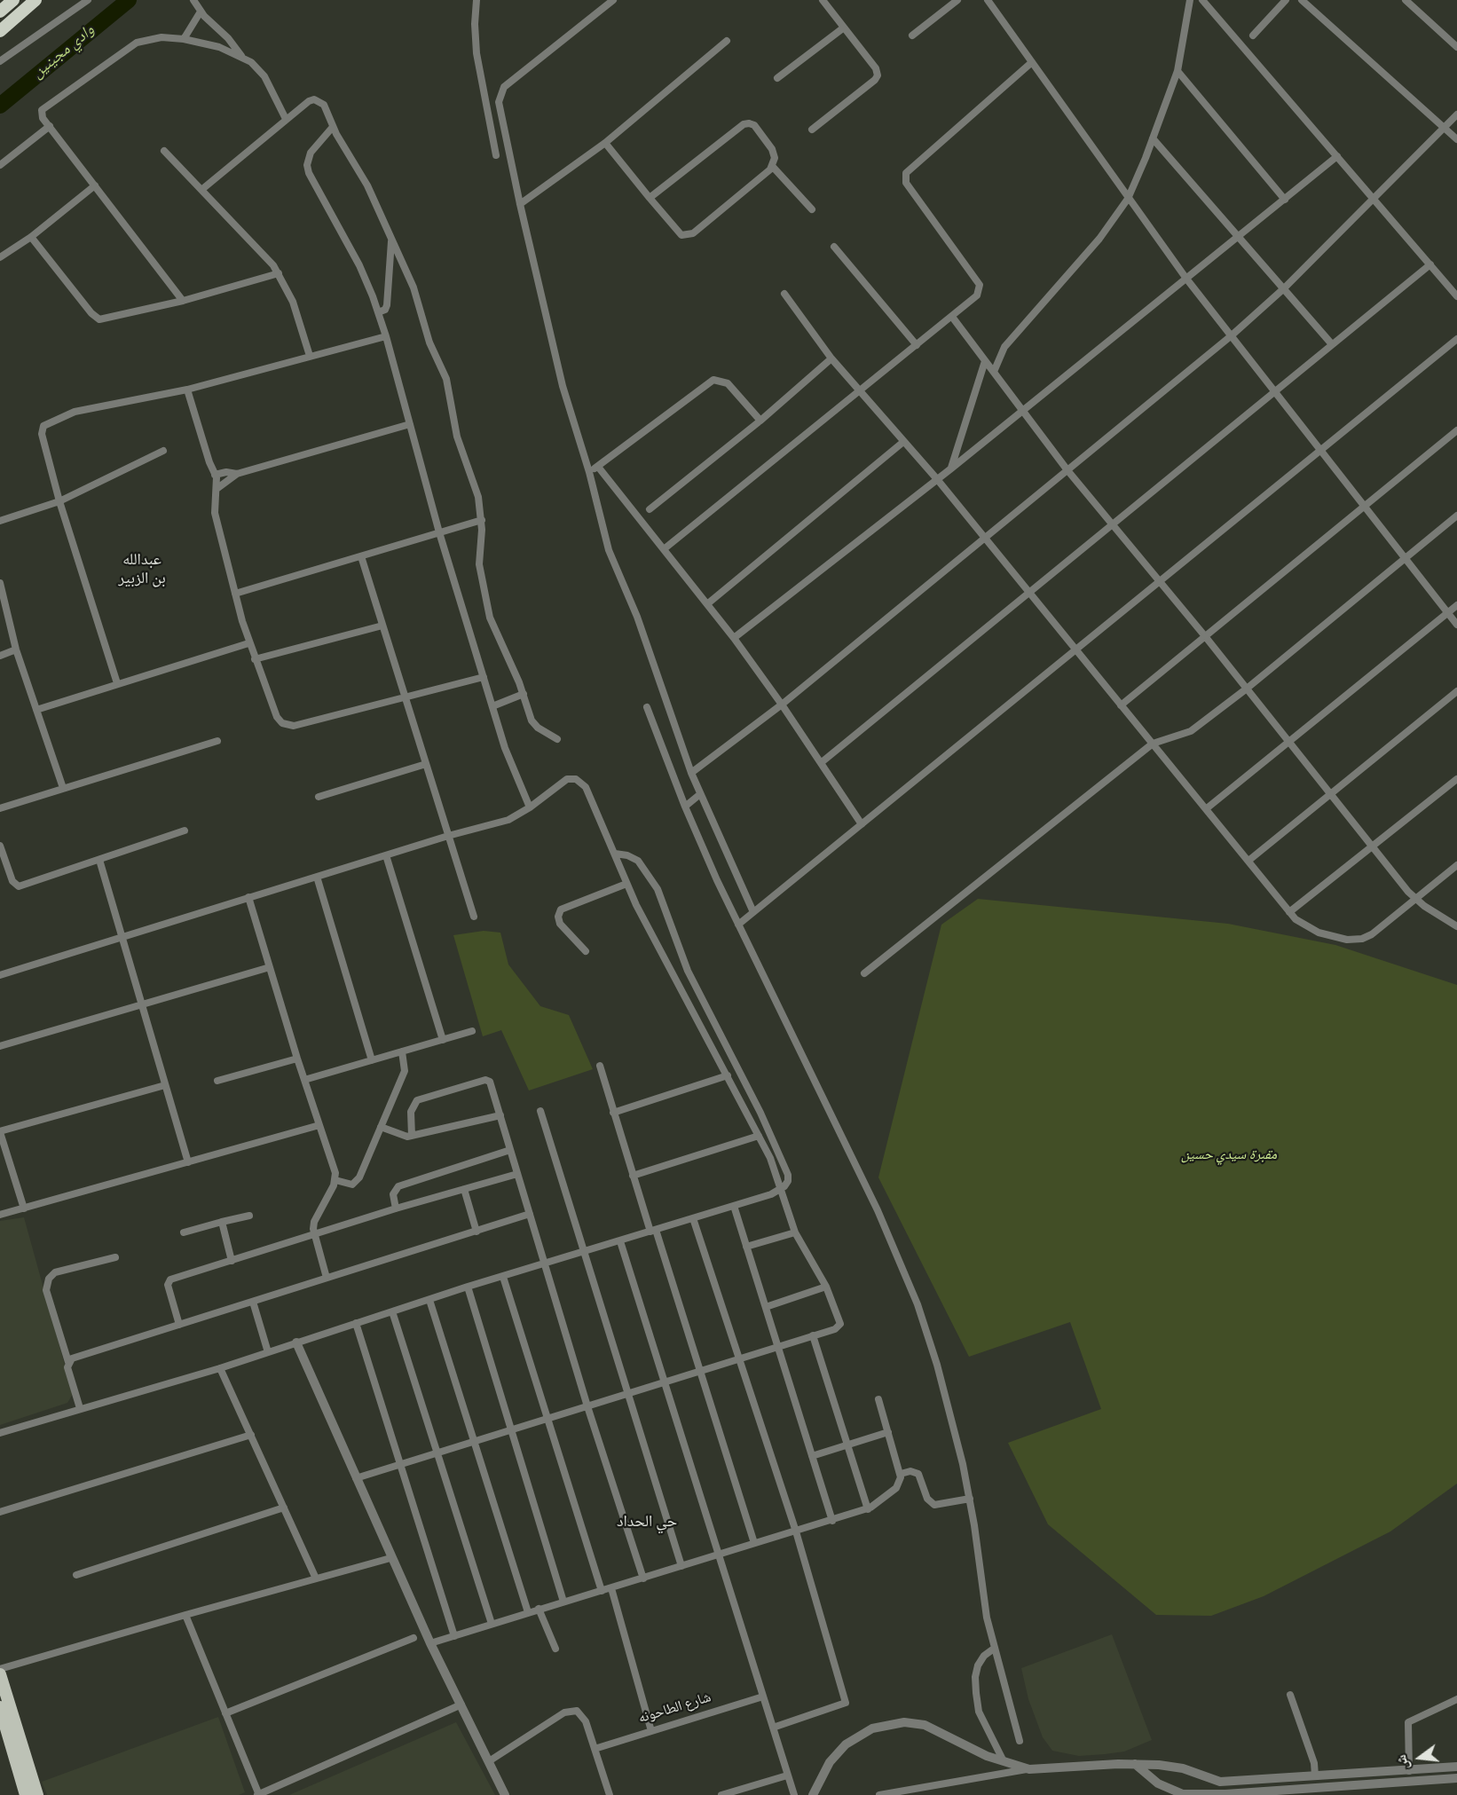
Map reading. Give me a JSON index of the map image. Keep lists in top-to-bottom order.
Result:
{
  "streets": {
    "street": ["شارع الطاحونه"]
  },
  "districts": ["عبدالله بن الزبير", "حي الحداد"],
  "water": ["وادي مجينين"],
  "parks": ["مقبرة سيدي حسين"],
  "north": "left"
}
